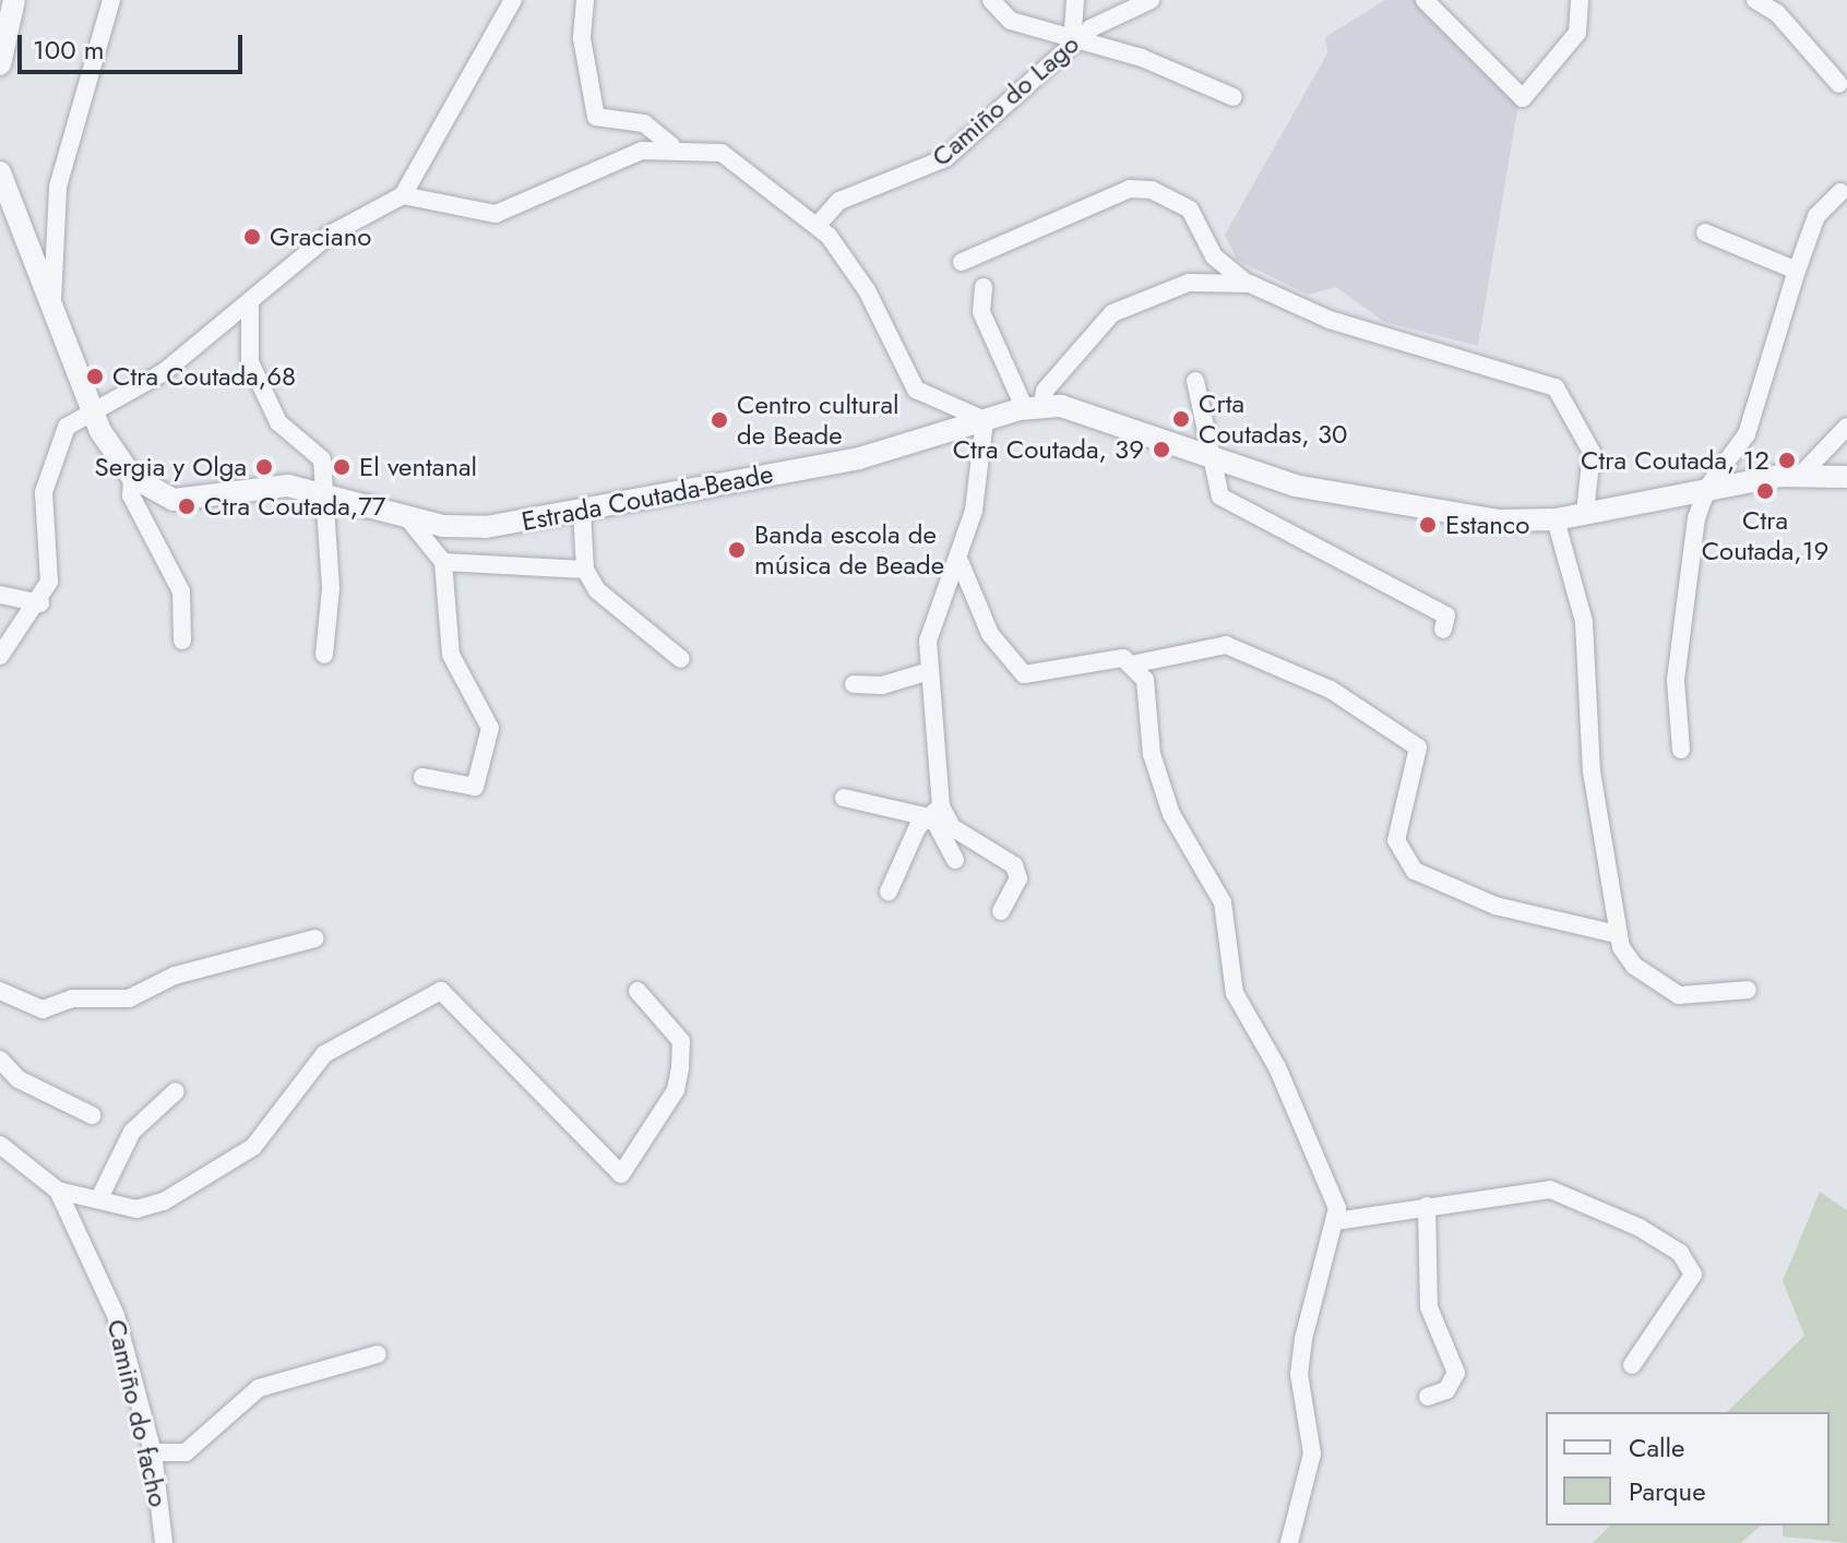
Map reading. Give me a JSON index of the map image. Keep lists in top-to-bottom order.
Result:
{
  "streets": {
    "street": ["Camiño do Lago", "Estrada Coutada-Beade", "Camiño do facho"]
  },
  "places": [
    "Graciano",
    "Ctra Coutada,68",
    "Crta Coutadas, 30",
    "Centro cultural de Beade",
    "Ctra Coutada, 39",
    "Ctra Coutada, 12",
    "Sergia y Olga",
    "El ventanal",
    "Ctra Coutada,19",
    "Ctra Coutada,77",
    "Estanco",
    "Banda escola de música de Beade"
  ],
  "legend": ["Calle", "Parque"],
  "scale_bar": "100 m"
}
